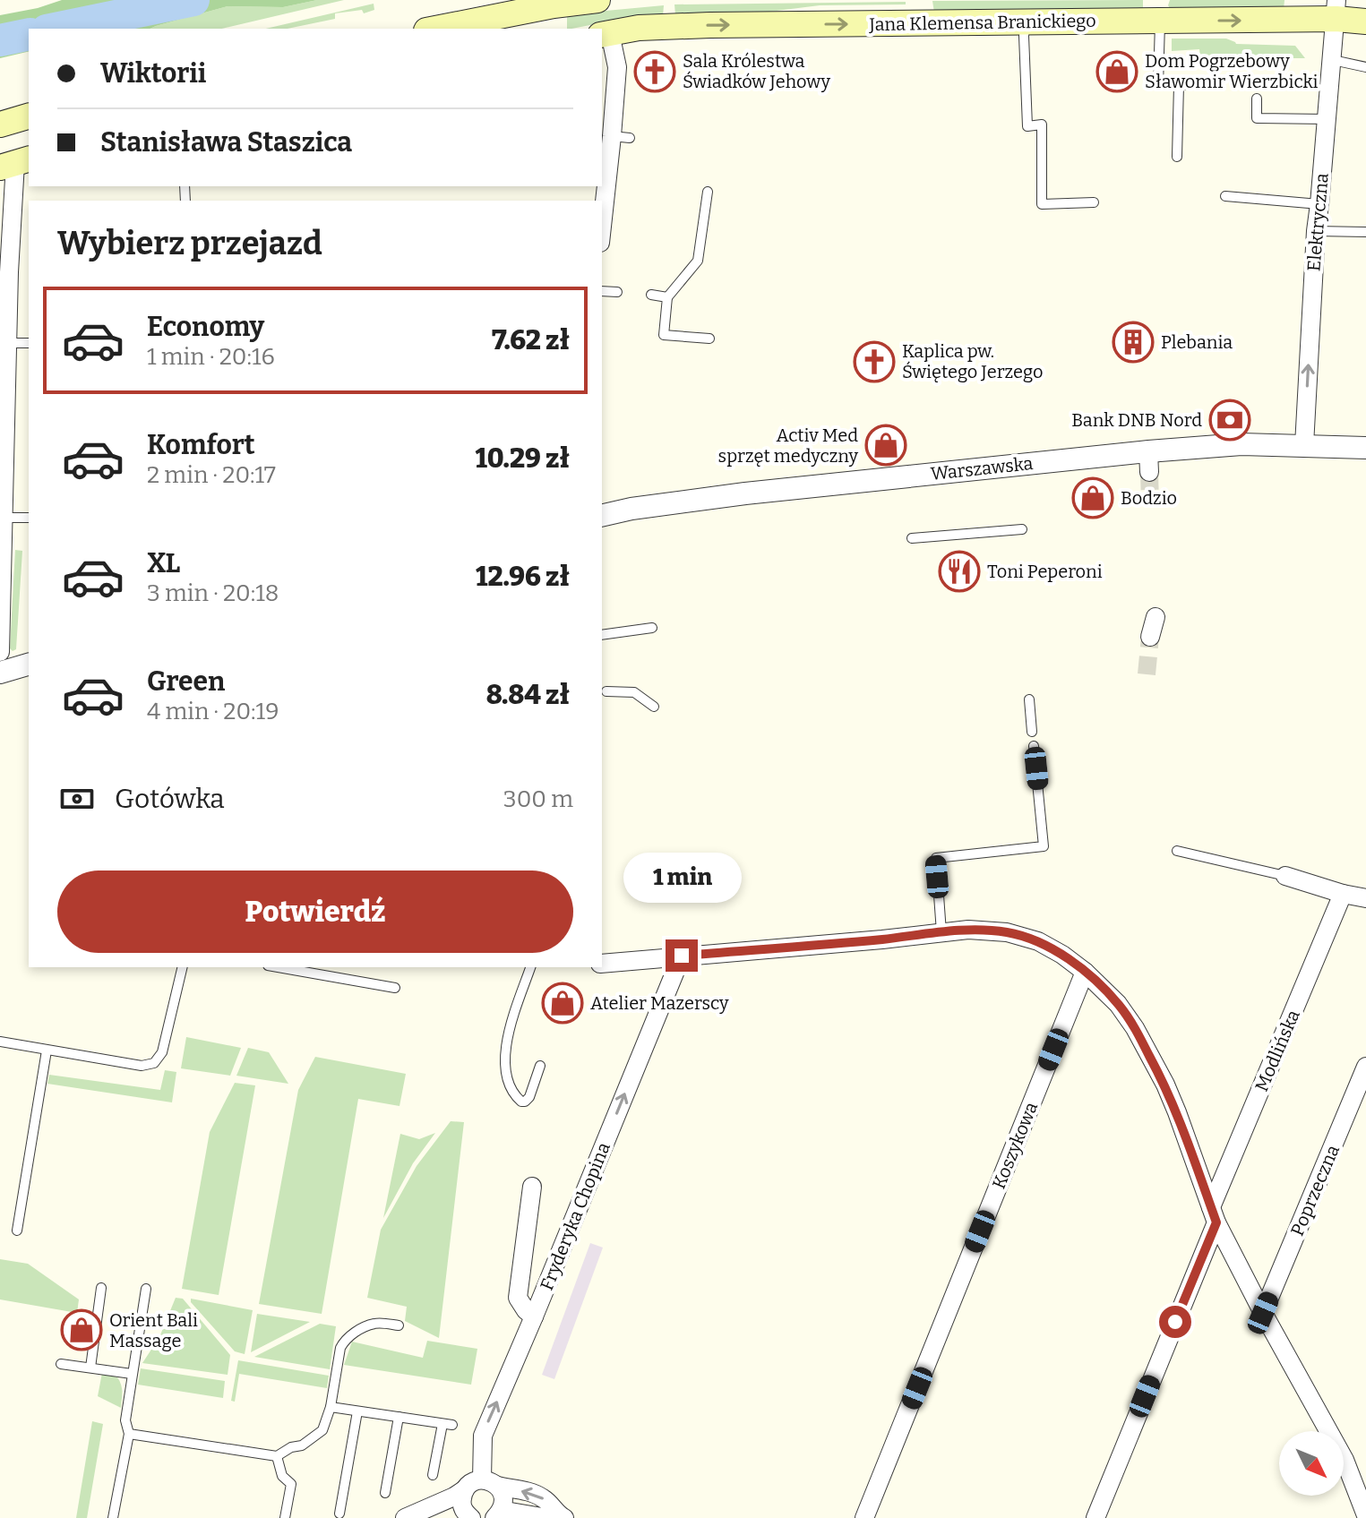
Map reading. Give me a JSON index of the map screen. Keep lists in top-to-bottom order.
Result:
{
  "streets": {
    "main road": ["Jana Klemensa Branickiego"],
    "street": [
      "Elektryczna",
      "Warszawska",
      "Modlińska",
      "Koszykowa",
      "Poprzeczna",
      "Fryderyka Chopina"
    ]
  },
  "crossings": [
    ["Jana Klemensa Branickiego", "Elektryczna"],
    ["Elektryczna", "Warszawska"]
  ],
  "one_way": ["Jana Klemensa Branickiego", "Elektryczna", "Fryderyka Chopina"],
  "places": {
    "church": ["Sala Królestwa Świadków Jehowy", "Kaplica pw. Świętego Jerzego"],
    "shop": [
      "Dom Pogrzebowy Sławomir Wierzbicki",
      "Activ Med sprzęt medyczny",
      "Bodzio",
      "Atelier Mazerscy",
      "Orient Bali Massage"
    ],
    "building": ["Plebania"],
    "bank": ["Bank DNB Nord"],
    "restaurant": ["Toni Peperoni"]
  },
  "north": "bottom right",
  "page": {
    "banner": ["Wiktorii", "Stanisława Staszica"],
    "heading": "Wybierz przejazd",
    "list": [
      {
        "name": "Economy",
        "note": "1 min · 20:16",
        "value": "7.62 zł"
      },
      {
        "name": "Komfort",
        "note": "2 min · 20:17",
        "value": "10.29 zł"
      },
      {
        "name": "XL",
        "note": "3 min · 20:18",
        "value": "12.96 zł"
      },
      {
        "name": "Green",
        "note": "4 min · 20:19",
        "value": "8.84 zł"
      }
    ],
    "pay": ["Gotówka", "300 m"],
    "bubble": "1 min",
    "buttons": "Potwierdź"
  }
}
